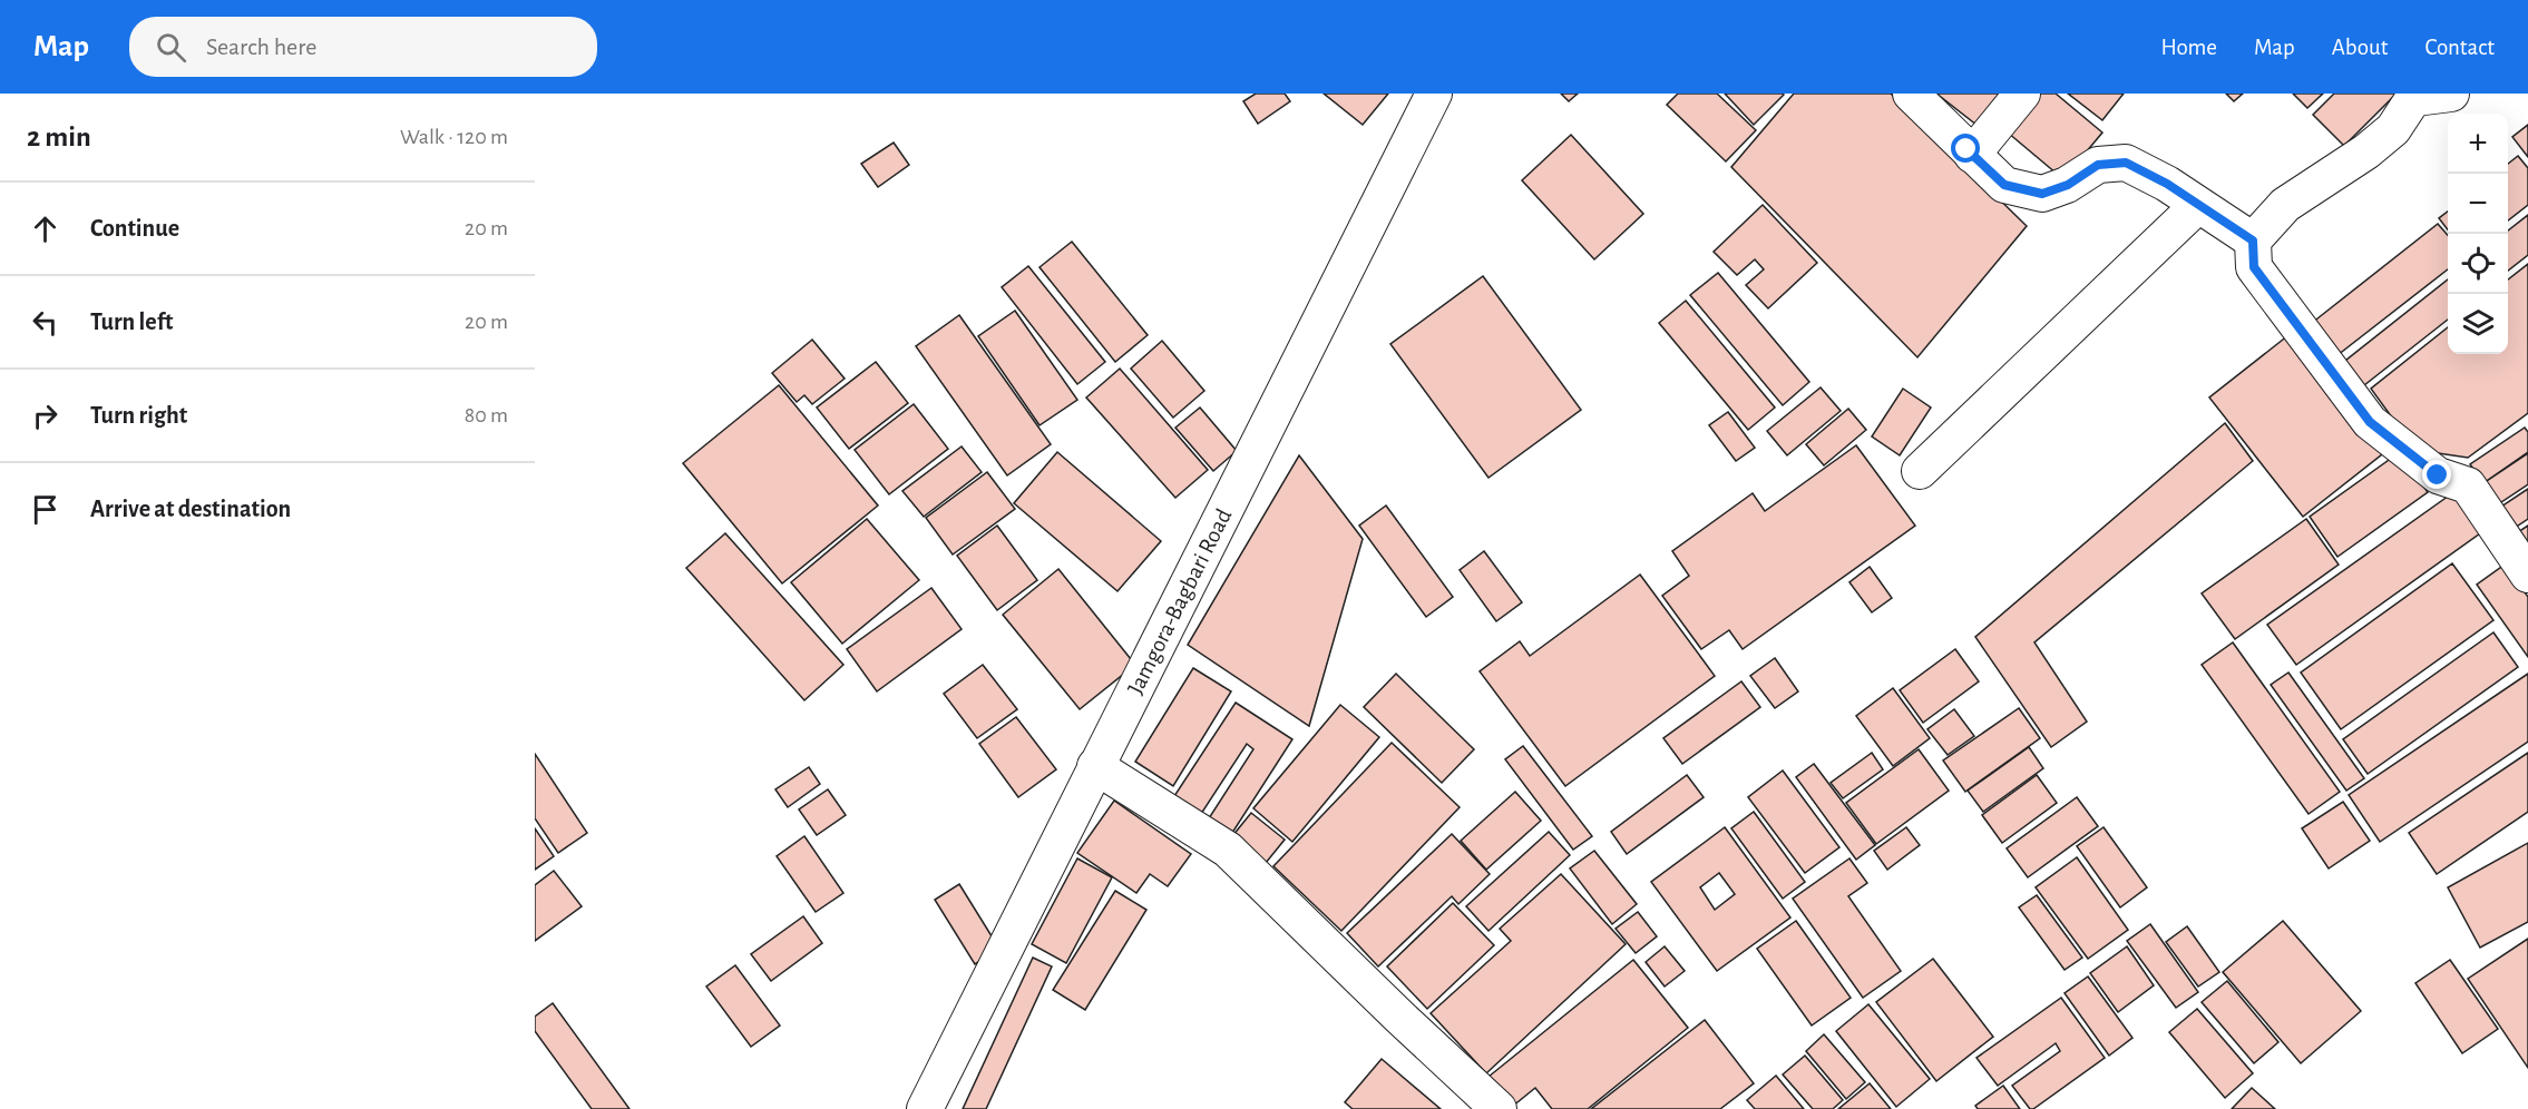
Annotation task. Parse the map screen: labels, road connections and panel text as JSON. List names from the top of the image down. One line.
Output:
{"streets":{"street":["Jamgora-Bagbari Road"]},"page":{"header":"Map","search":"Search here","nav":["Home","Map","About","Contact"],"heading":["2 min","Walk · 120 m"],"map_buttons":["+","−"],"list":[["Continue","20 m"],["Turn left","20 m"],["Turn right","80 m"],"Arrive at destination"]}}
